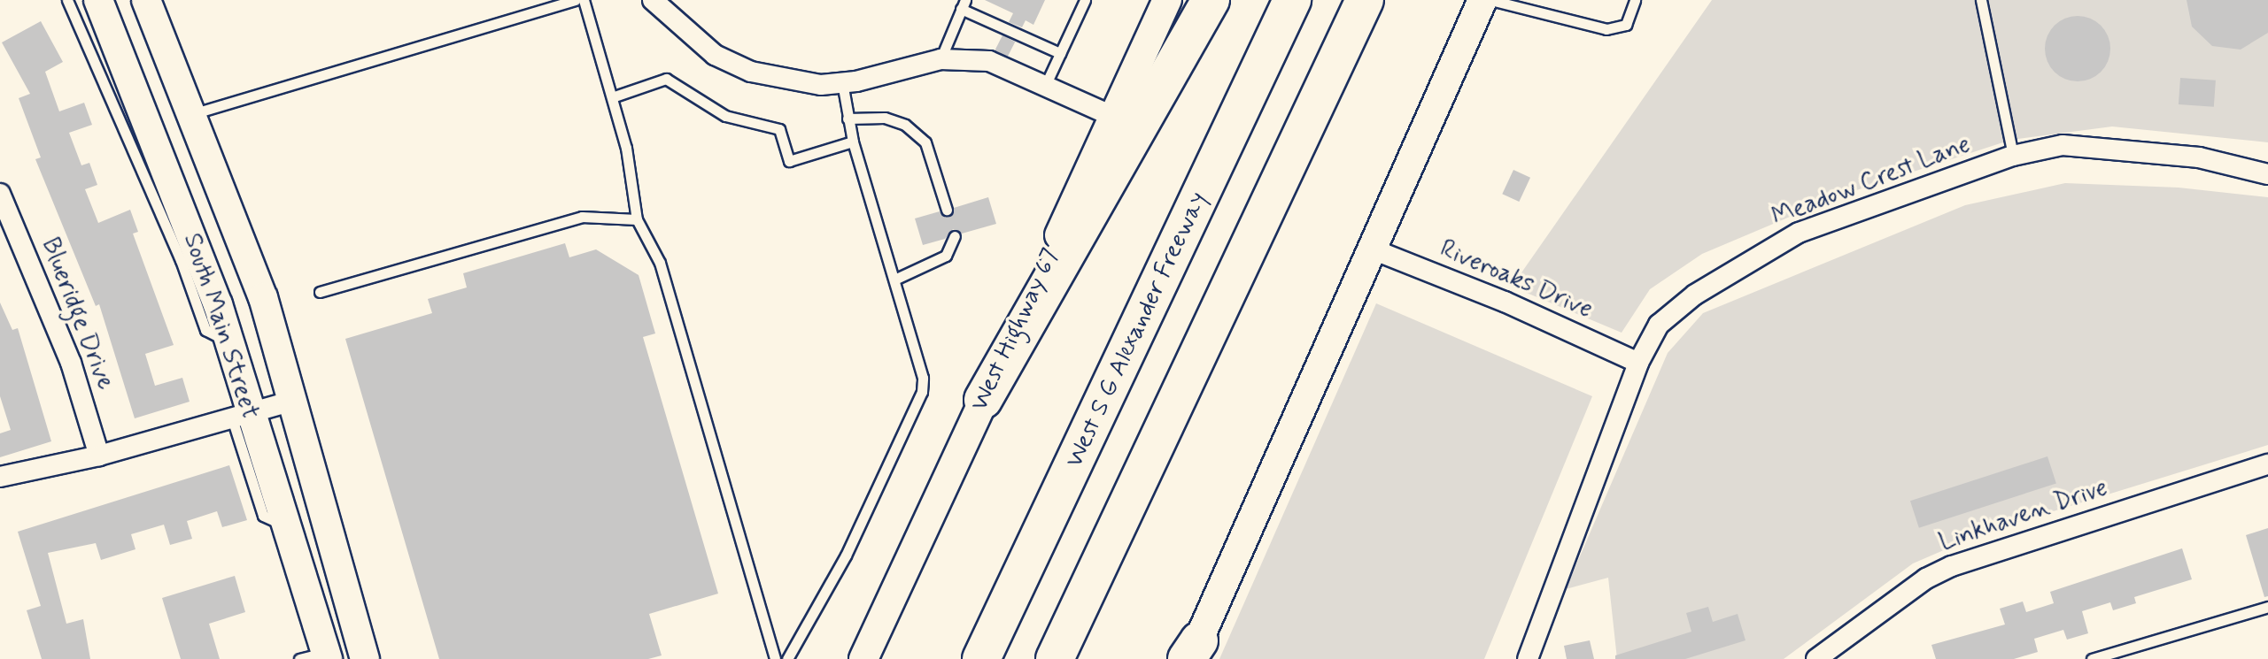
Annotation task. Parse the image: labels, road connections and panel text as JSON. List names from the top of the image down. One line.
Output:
{"streets":{"highway":["West S G Alexander Freeway"],"street":["Meadow Crest Lane","Riveroaks Drive","Blueridge Drive","South Main Street","West Highway 67","Linkhaven Drive"]},"crossings":[["Meadow Crest Lane","Riveroaks Drive"]]}
